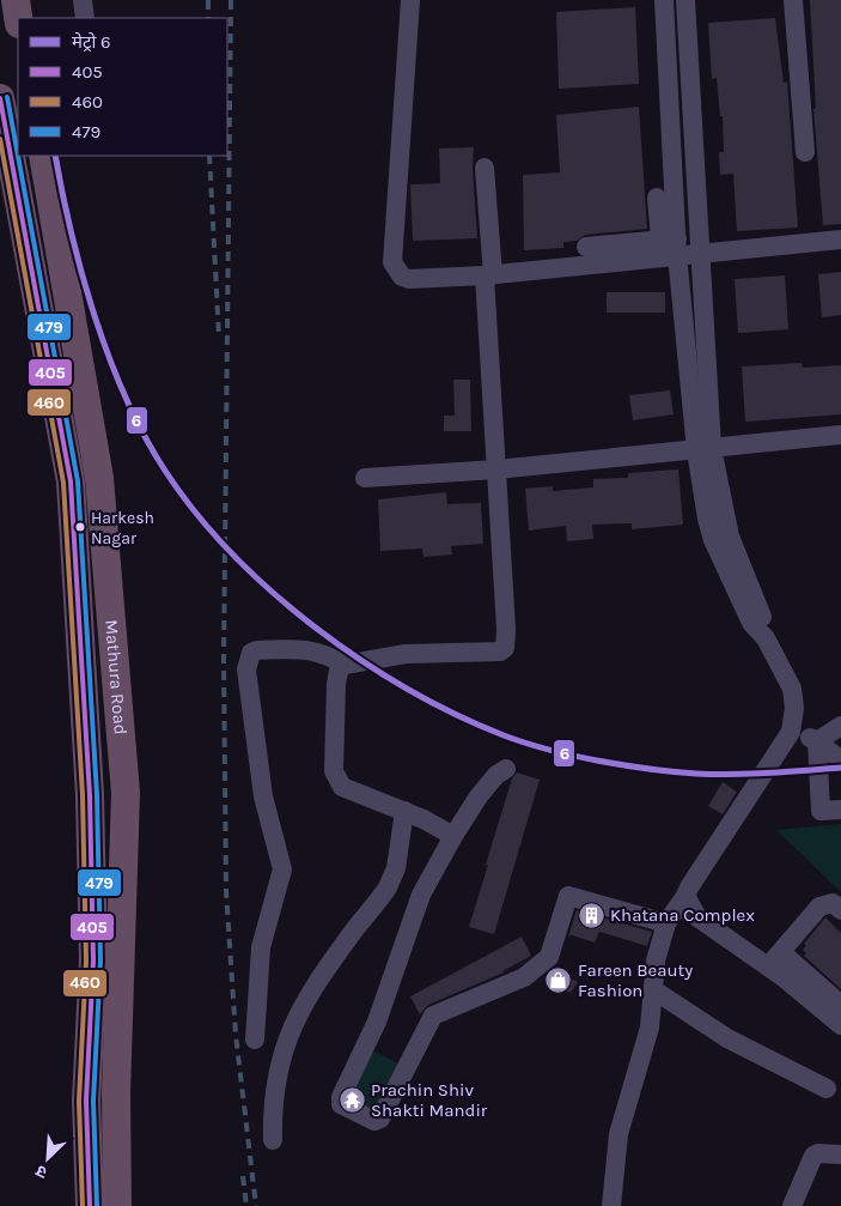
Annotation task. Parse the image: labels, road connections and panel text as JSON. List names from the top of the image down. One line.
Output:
{"streets":{"highway":["Mathura Road"]},"places":{"other":["Harkesh Nagar"],"building":["Khatana Complex"],"shop":["Fareen Beauty Fashion"],"temple":["Prachin Shiv Shakti Mandir"]},"lines":["transit line 479","transit line 405","transit line 460","metro line 6"],"legend":["मेट्रो 6","405","460","479"],"north":"bottom left"}
